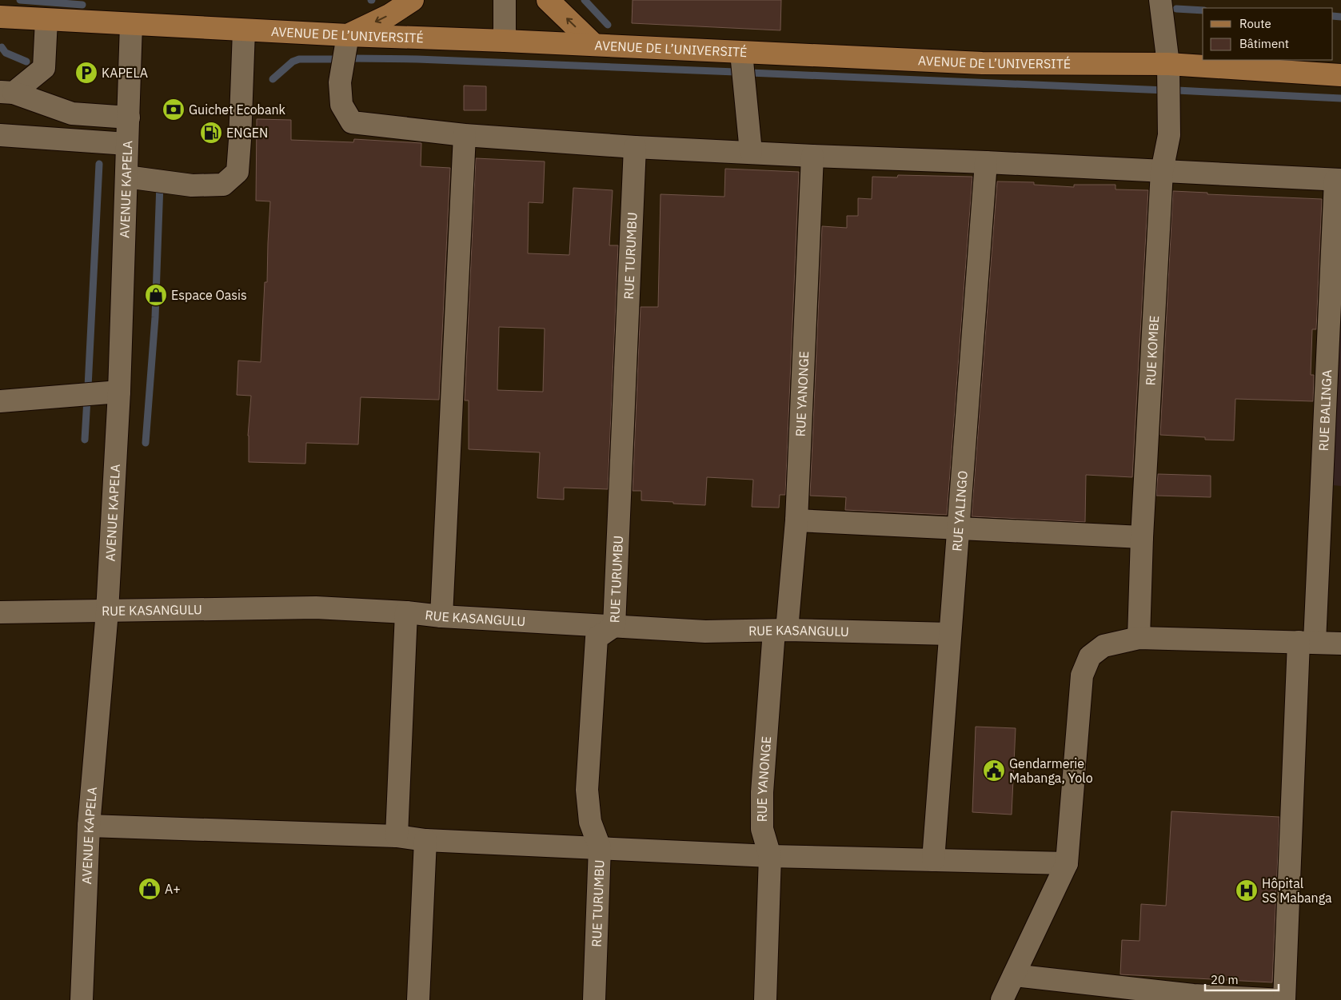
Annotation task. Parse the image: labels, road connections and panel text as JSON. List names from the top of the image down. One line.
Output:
{"streets":{"main road":["AVENUE DE L’UNIVERSITÉ"],"street":["AVENUE KAPELA","RUE TURUMBU","RUE KOMBE","RUE YANONGE","RUE BALINGA","RUE YALINGO","RUE KASANGULU"]},"crossings":[["AVENUE DE L’UNIVERSITÉ","AVENUE KAPELA"],["AVENUE DE L’UNIVERSITÉ","RUE KOMBE"],["AVENUE KAPELA","RUE KASANGULU"],["RUE TURUMBU","RUE KASANGULU"],["RUE YANONGE","RUE KASANGULU"],["RUE YALINGO","RUE KASANGULU"]],"places":{"parking":["KAPELA"],"bank":["Guichet Ecobank"],"fuel station":["ENGEN"],"shop":["Espace Oasis","A+"],"public building":["Gendarmerie Mabanga, Yolo"],"hospital":["Hôpital SS Mabanga"]},"legend":["Route","Bâtiment"],"scale_bar":"20 m"}
